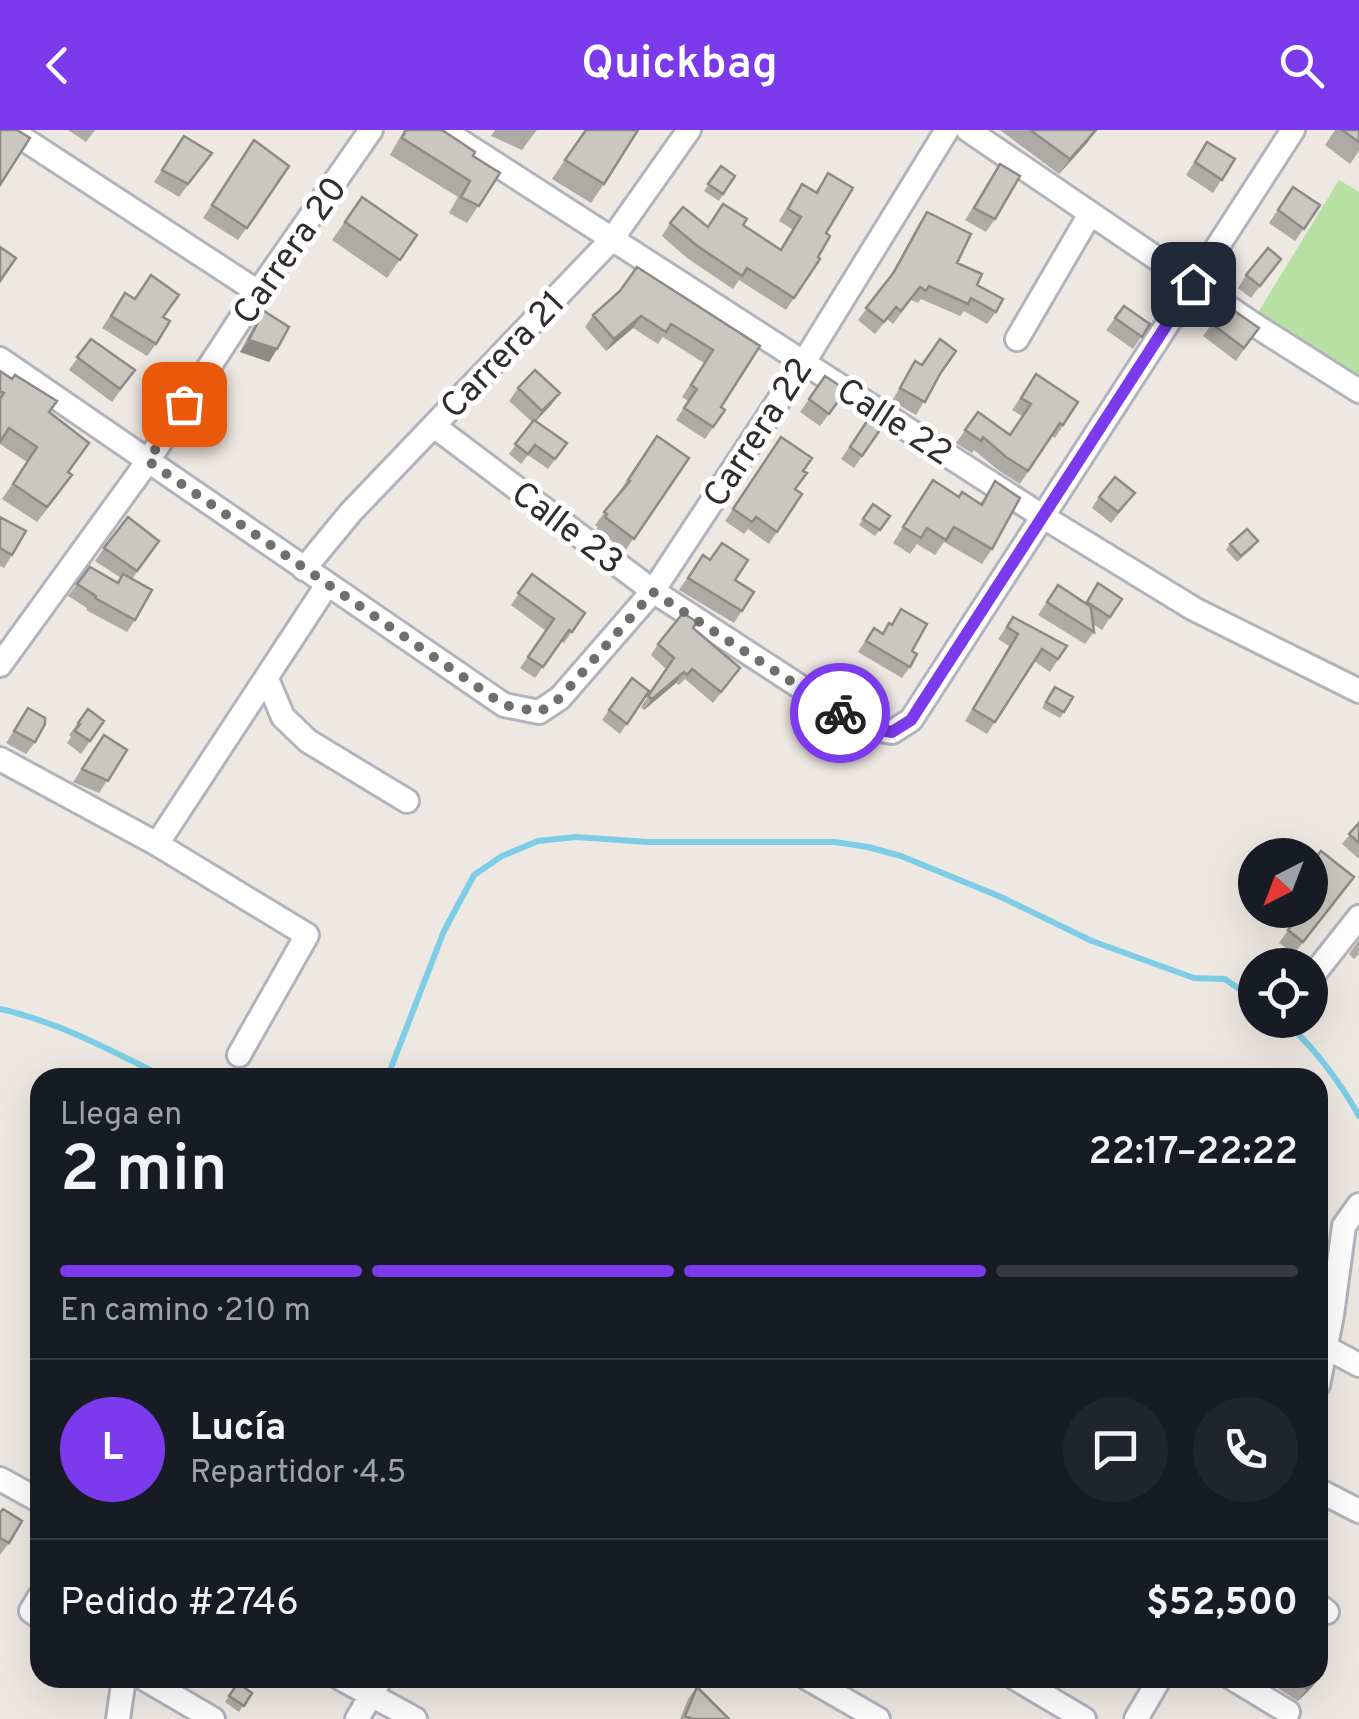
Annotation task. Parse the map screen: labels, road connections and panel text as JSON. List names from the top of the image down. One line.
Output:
{"streets":{"street":["Carrera 20","Carrera 21","Calle 22","Carrera 22","Calle 23"]},"crossings":[["Carrera 21","Calle 22"],["Carrera 21","Calle 23"],["Calle 22","Carrera 22"],["Calle 22","Calle 23"],["Carrera 22","Calle 23"]],"north":"bottom left","page":{"header":"Quickbag","heading":["2 min","Llega en","22:17–22:22"],"panel":["Lucía","Repartidor · 4.5","Pedido #2746","$52,500"],"bar":"En camino · 210 m","round":"L"}}
